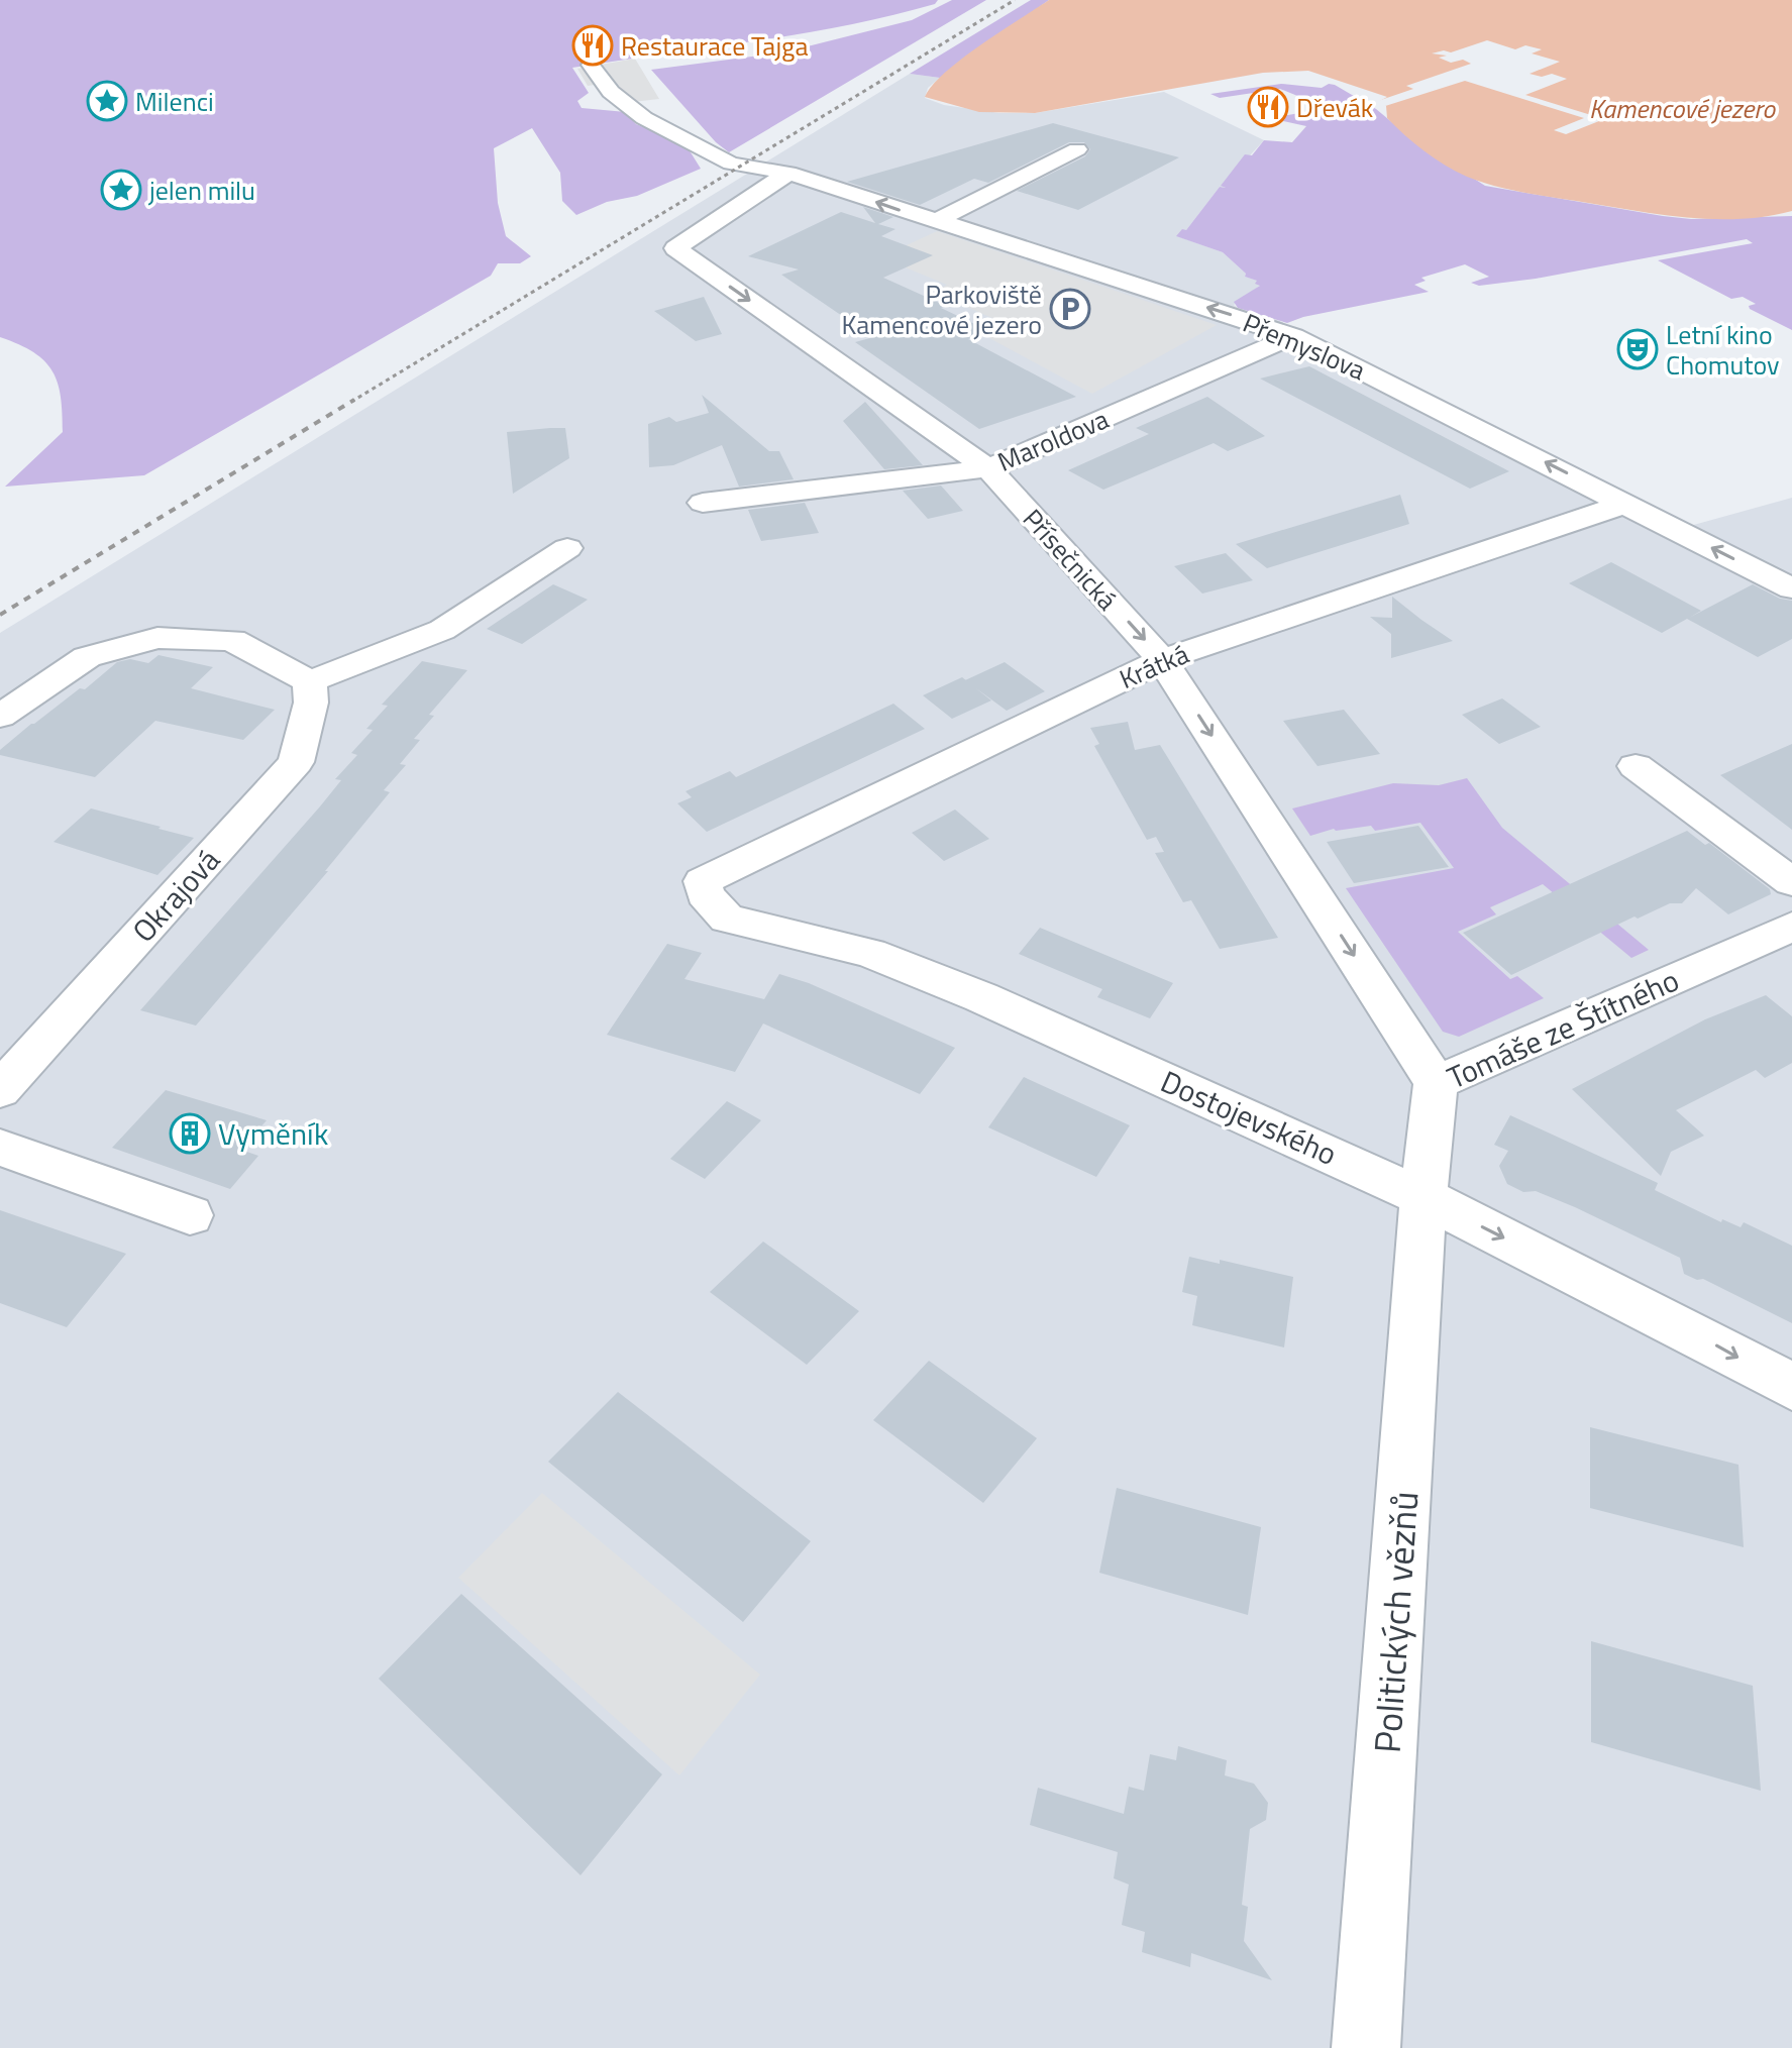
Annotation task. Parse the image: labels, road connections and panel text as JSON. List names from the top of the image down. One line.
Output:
{"streets":{"street":["Přemyslova","Maroldova","Přísečnická","Krátká","Okrajová","Tomáše ze Štítného","Dostojevského","Politických vězňů"]},"crossings":[["Přemyslova","Maroldova"],["Přemyslova","Přísečnická"],["Přemyslova","Krátká"],["Maroldova","Přísečnická"],["Přísečnická","Krátká"],["Přísečnická","Tomáše ze Štítného"],["Krátká","Dostojevského"],["Tomáše ze Štítného","Dostojevského"],["Tomáše ze Štítného","Politických vězňů"],["Dostojevského","Politických vězňů"]],"one_way":["Přemyslova","Přísečnická"],"water":["Kamencové jezero"],"places":{"restaurant":["Restaurace Tajga","Dřevák"],"place":["Milenci","jelen milu"],"parking":["Parkoviště Kamencové jezero"],"theatre":["Letní kino Chomutov"],"building":["Vyměník"]}}
